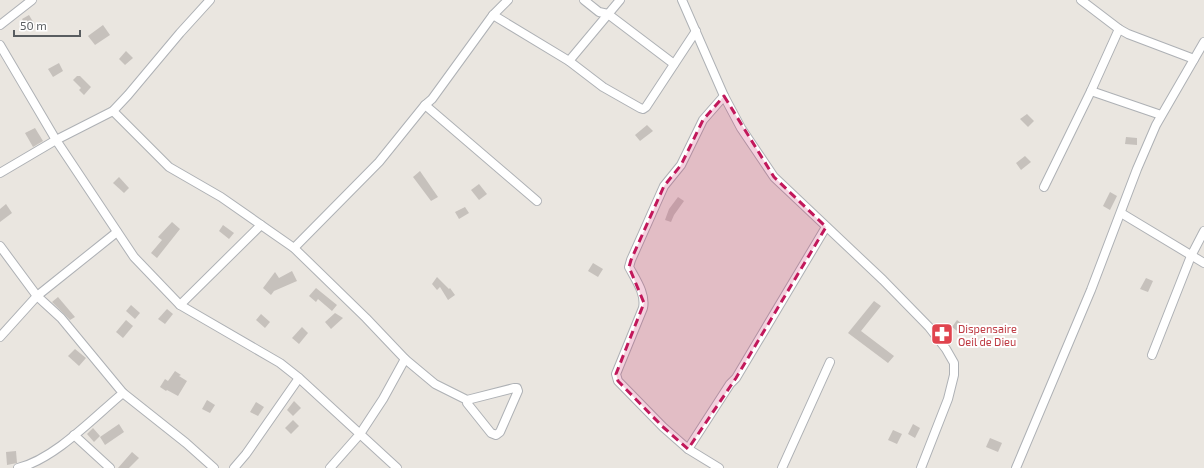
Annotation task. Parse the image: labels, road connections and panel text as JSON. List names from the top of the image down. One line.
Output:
{"places":{"pharmacy":["Dispensaire Oeil de Dieu"]},"scale_bar":"50 m"}
